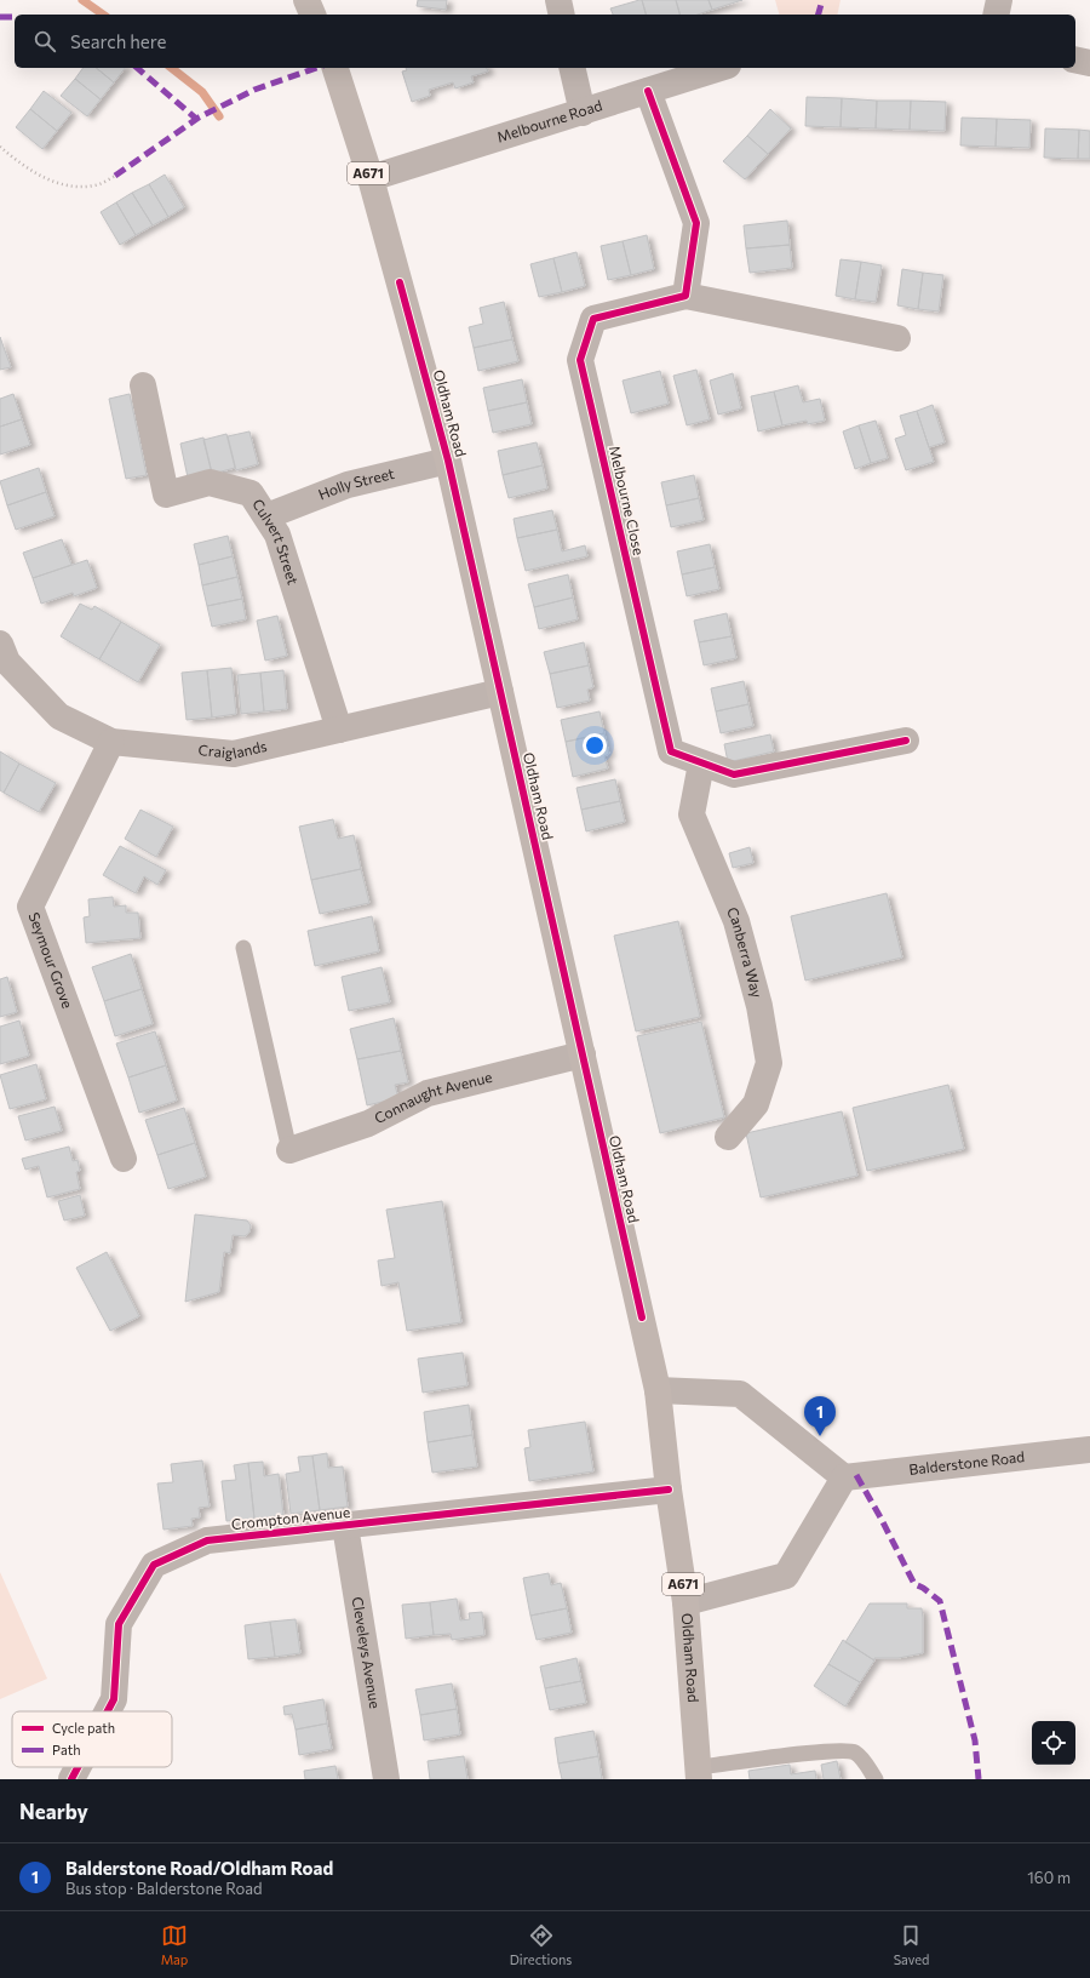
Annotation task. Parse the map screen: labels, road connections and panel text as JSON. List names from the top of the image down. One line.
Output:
{"streets":{"main road":["A671","Oldham Road"],"street":["Melbourne Road","Holly Street","Melbourne Close","Culvert Street","Craiglands","Canberra Way","Seymour Grove","Connaught Avenue","Balderstone Road","Crompton Avenue","Cleveleys Avenue"]},"crossings":[["Melbourne Road","Oldham Road"],["Oldham Road","Holly Street"],["Oldham Road","Craiglands"],["Oldham Road","Connaught Avenue"],["Oldham Road","Crompton Avenue"],["Holly Street","Culvert Street"],["Melbourne Close","Canberra Way"],["Culvert Street","Craiglands"],["Craiglands","Seymour Grove"],["Crompton Avenue","Cleveleys Avenue"]],"legend":["Cycle path","Path"],"page":{"search":"Search here","pins":"1","heading":"Nearby","list":[{"mark":"1","name":"Balderstone Road/Oldham Road","note":"Bus stop · Balderstone Road","value":"160 m"}],"nav":["Map","Directions","Saved"]}}
